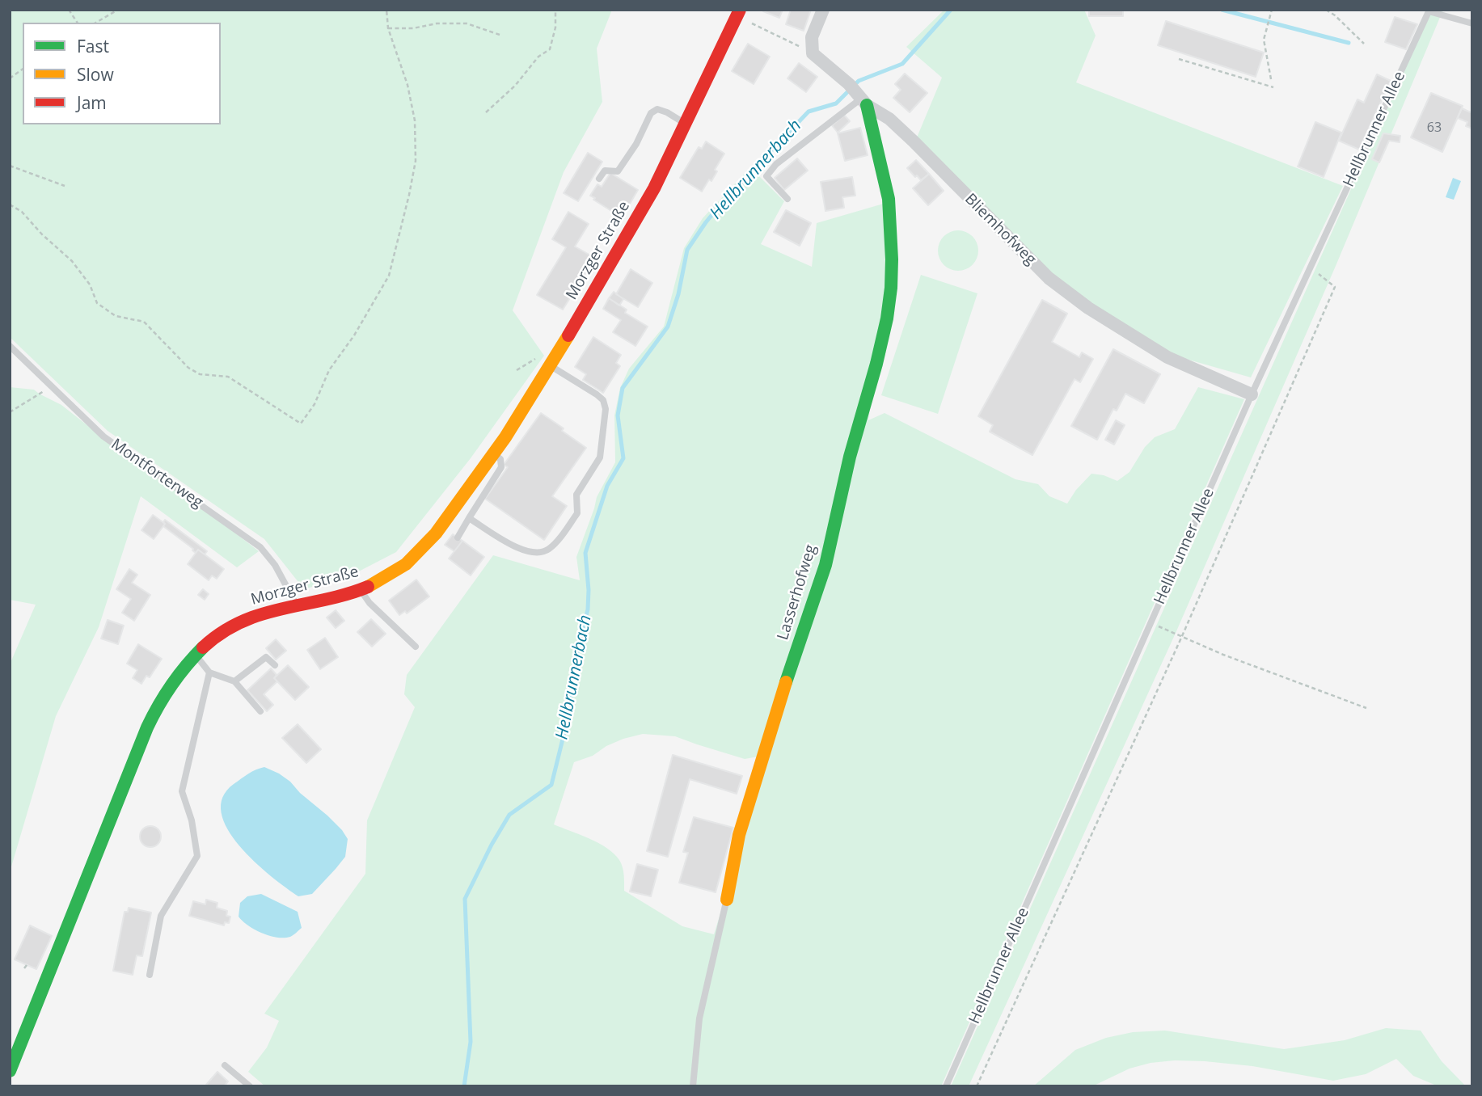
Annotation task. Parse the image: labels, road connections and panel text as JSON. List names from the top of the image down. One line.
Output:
{"streets":{"street":["Bliemhofweg","Morzger Straße","Lasserhofweg"],"lane":["Hellbrunner Allee","Montforterweg"]},"crossings":[["Hellbrunner Allee","Bliemhofweg"],["Bliemhofweg","Lasserhofweg"],["Morzger Straße","Montforterweg"]],"water":["Hellbrunnerbach"],"house_numbers":["63"],"legend":["Fast","Slow","Jam"]}
